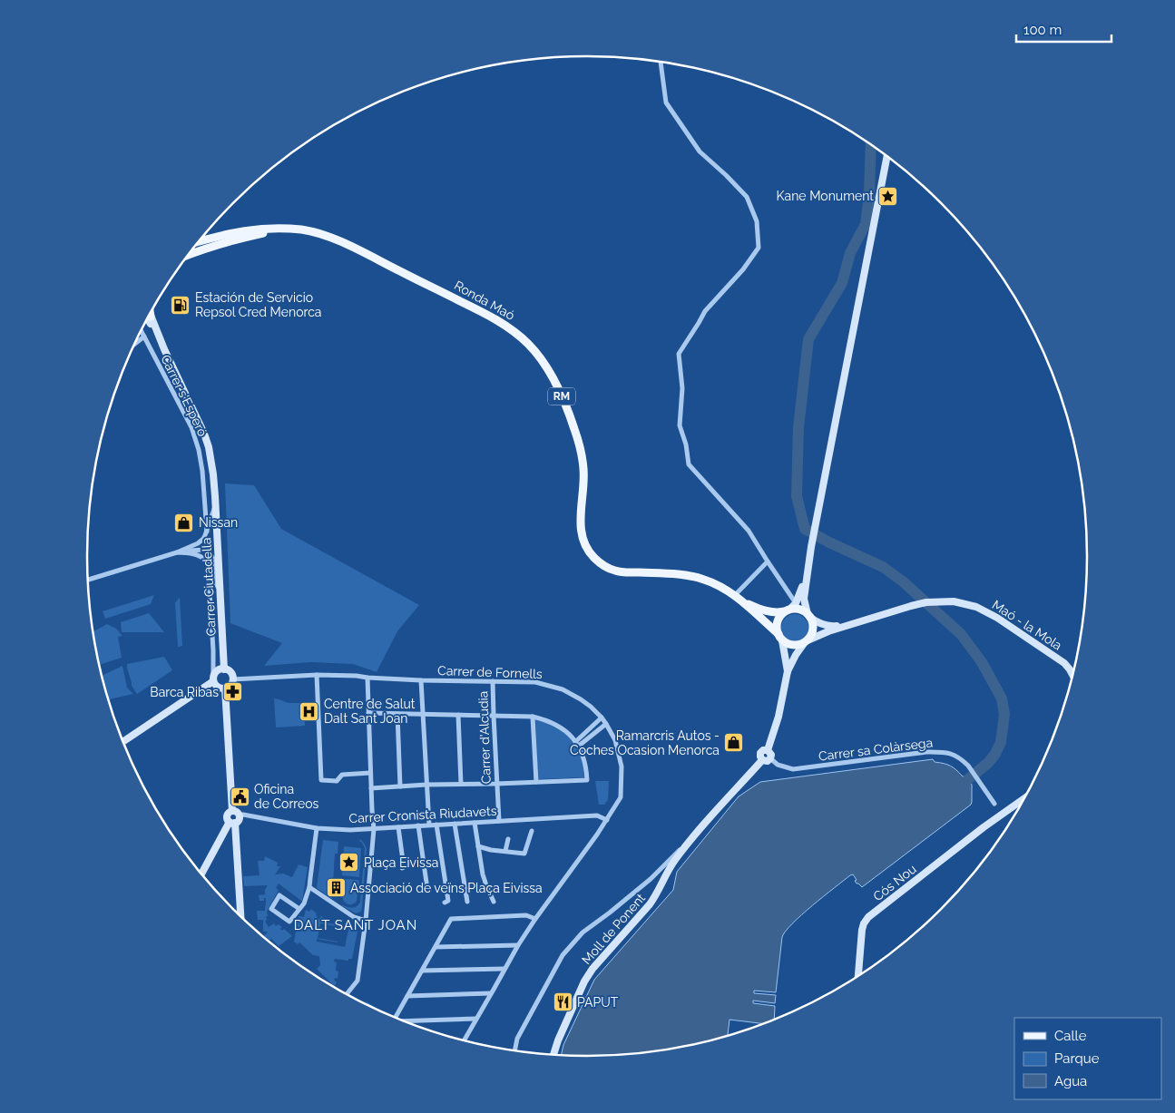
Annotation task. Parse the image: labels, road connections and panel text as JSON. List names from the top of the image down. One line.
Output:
{"streets":{"main road":["Ronda Maó","RM"],"street":["Carrer s'Esperó","Carrer Ciutadella","Maó - la Mola","Carrer de Fornells","Carrer d'Alcudia","Carrer sa Colàrsega","Carrer Cronista Riudavets","Cós Nou","Moll de Ponent"]},"crossings":[["Ronda Maó","RM"],["Ronda Maó","Maó - la Mola"],["Ronda Maó","Moll de Ponent"],["Carrer Ciutadella","Carrer de Fornells"],["Maó - la Mola","Moll de Ponent"],["Carrer de Fornells","Carrer d'Alcudia"],["Carrer de Fornells","Carrer Cronista Riudavets"],["Carrer d'Alcudia","Carrer Cronista Riudavets"],["Carrer sa Colàrsega","Moll de Ponent"]],"districts":["DALT SANT JOAN"],"places":{"place":["Kane Monument","Plaça Eivissa"],"fuel station":["Estación de Servicio Repsol Cred Menorca"],"shop":["Nissan","Ramarcris Autos - Coches Ocasion Menorca"],"pharmacy":["Barca Ribas"],"hospital":["Centre de Salut Dalt Sant Joan"],"public building":["Oficina de Correos"],"building":["Associació de veïns Plaça Eivissa"],"restaurant":["PAPUT"]},"legend":["Calle","Parque","Agua"],"scale_bar":"100 m"}
